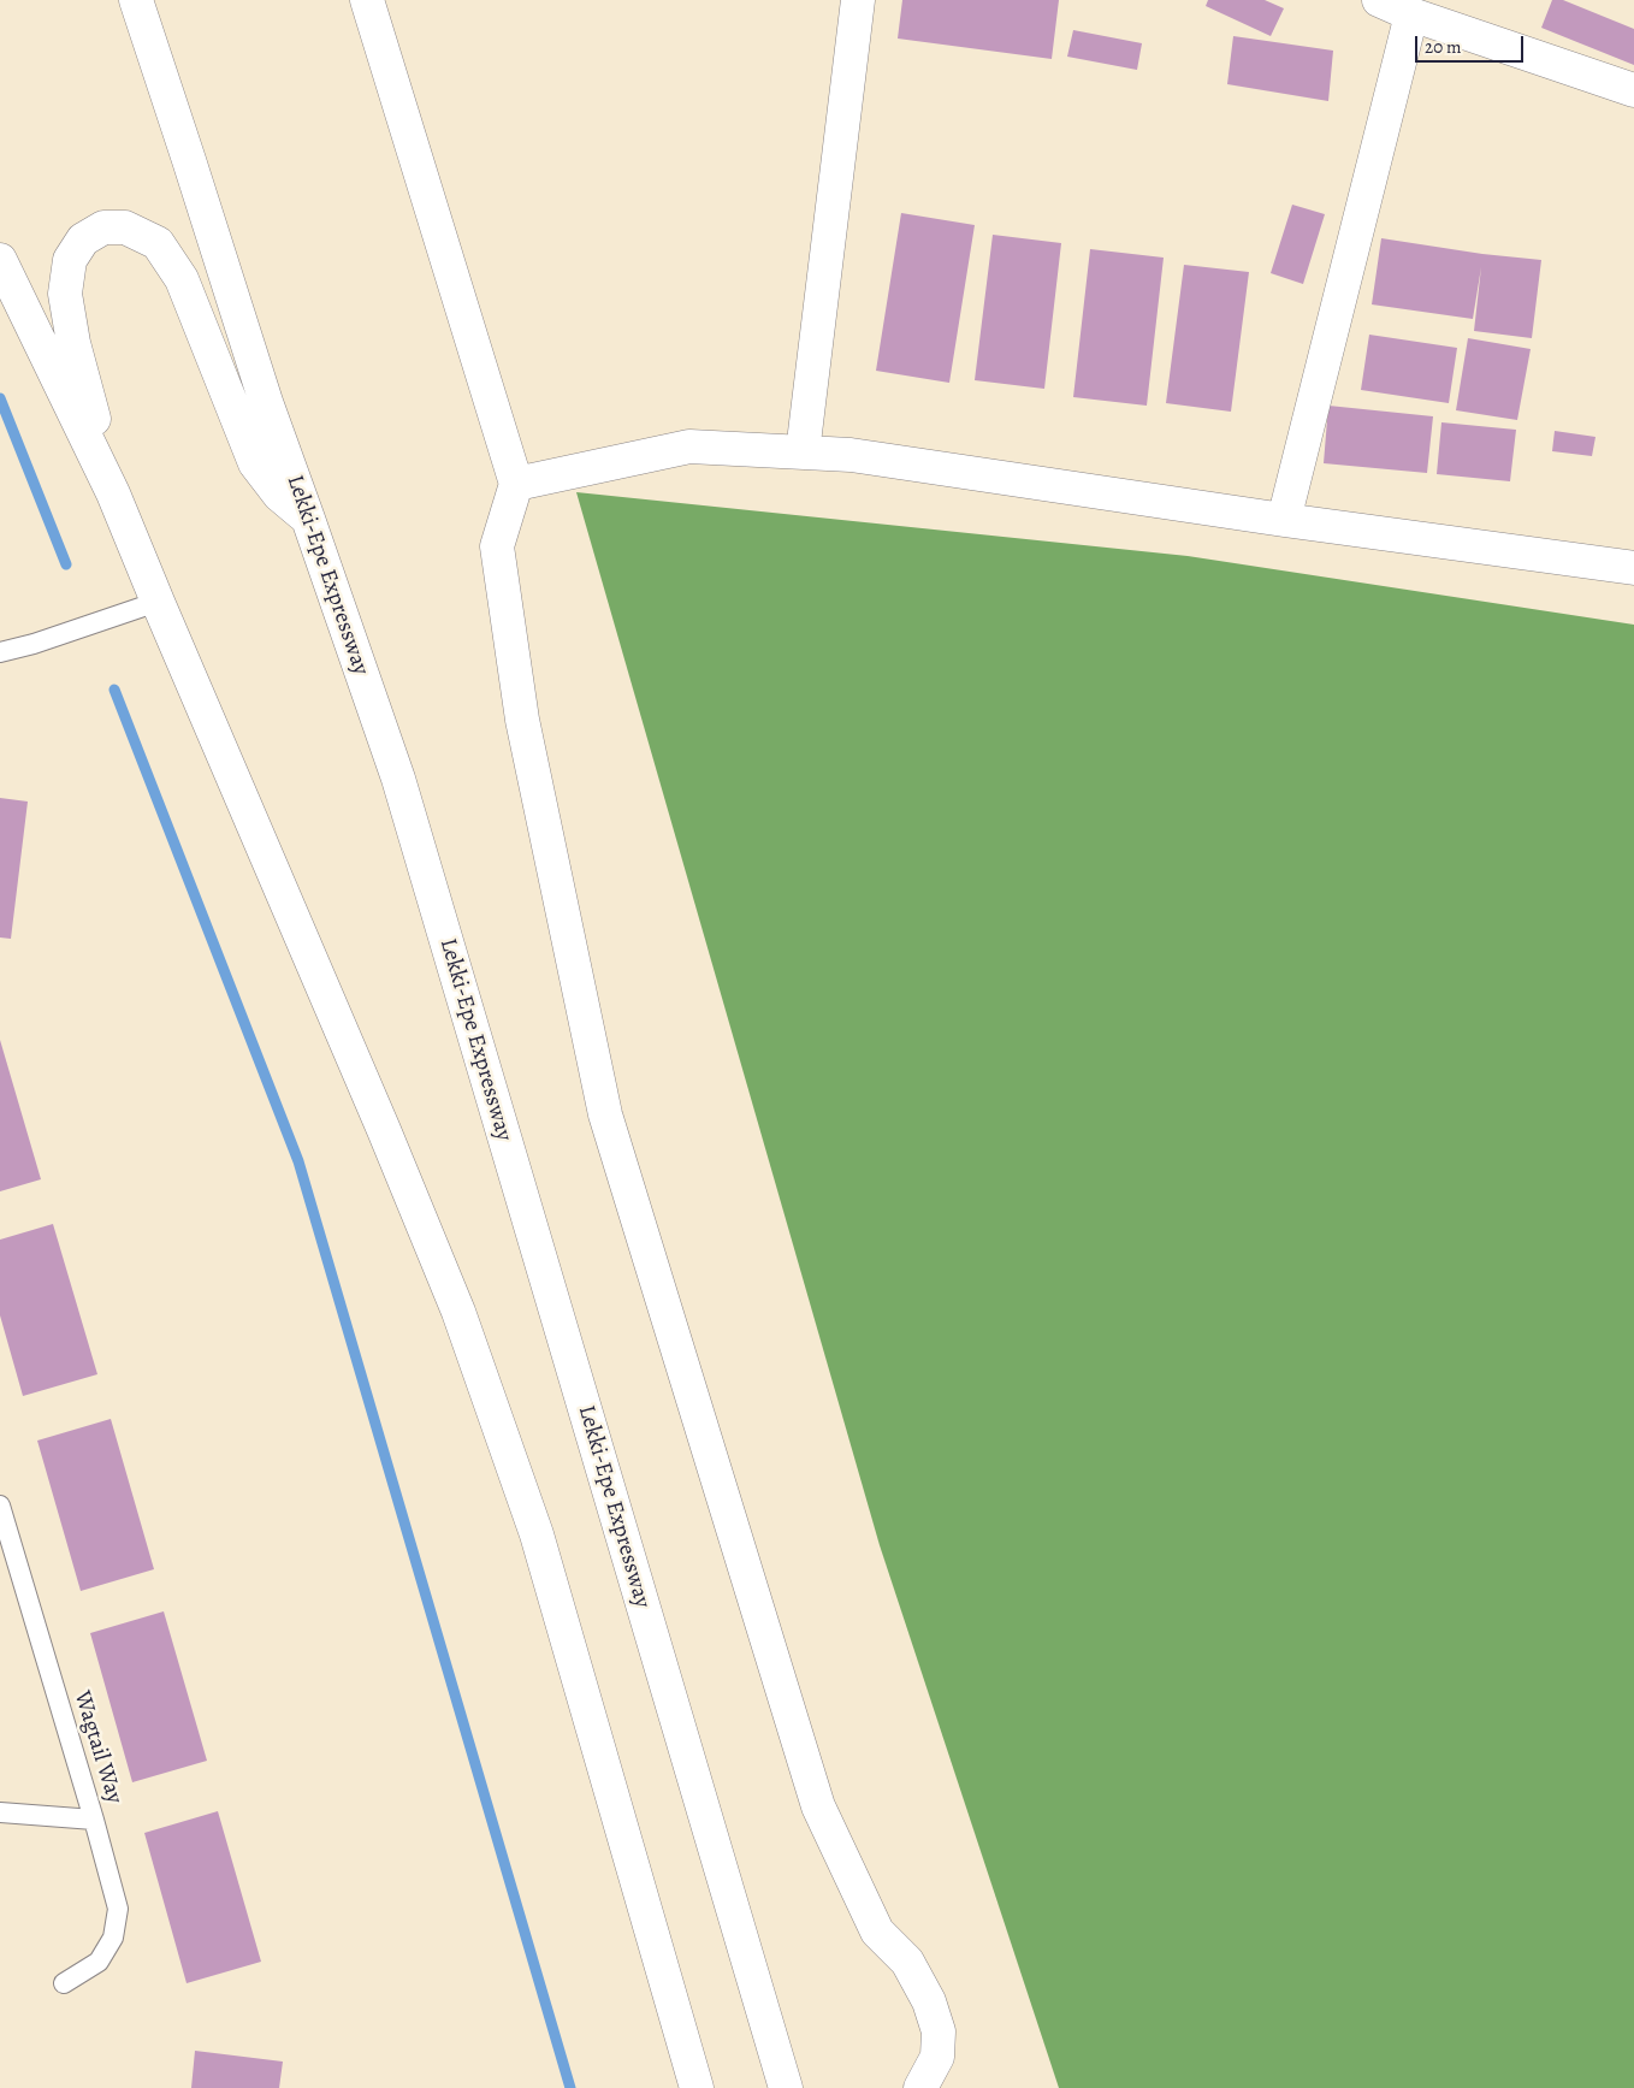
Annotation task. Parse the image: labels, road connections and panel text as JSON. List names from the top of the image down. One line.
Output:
{"streets":{"main road":["Lekki-Epe Expressway"],"lane":["Wagtail Way"]},"scale_bar":"20 m"}
